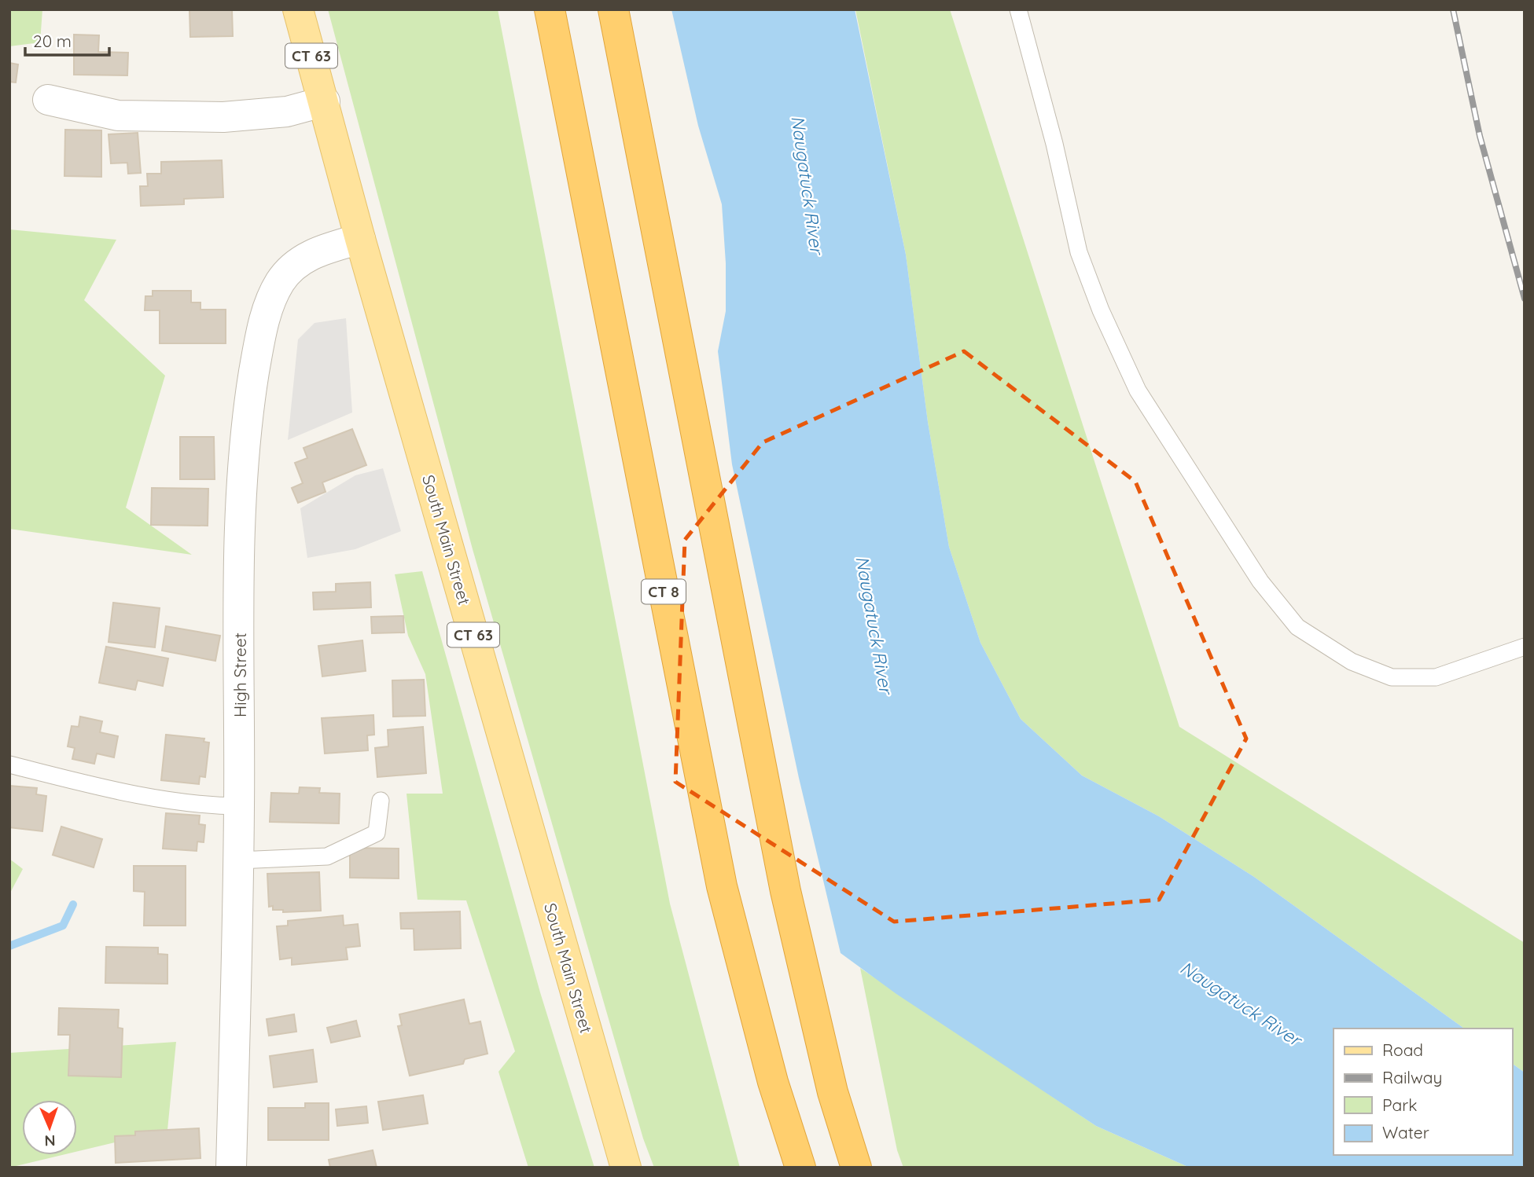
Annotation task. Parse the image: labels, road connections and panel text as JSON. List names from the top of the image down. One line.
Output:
{"streets":{"highway":["CT 8"],"main road":["CT 63","South Main Street"],"street":["High Street"]},"crossings":[["CT 63","South Main Street"],["South Main Street","High Street"]],"water":["Naugatuck River"],"legend":["Road","Railway","Park","Water"],"scale_bar":"20 m","north":"bottom"}
